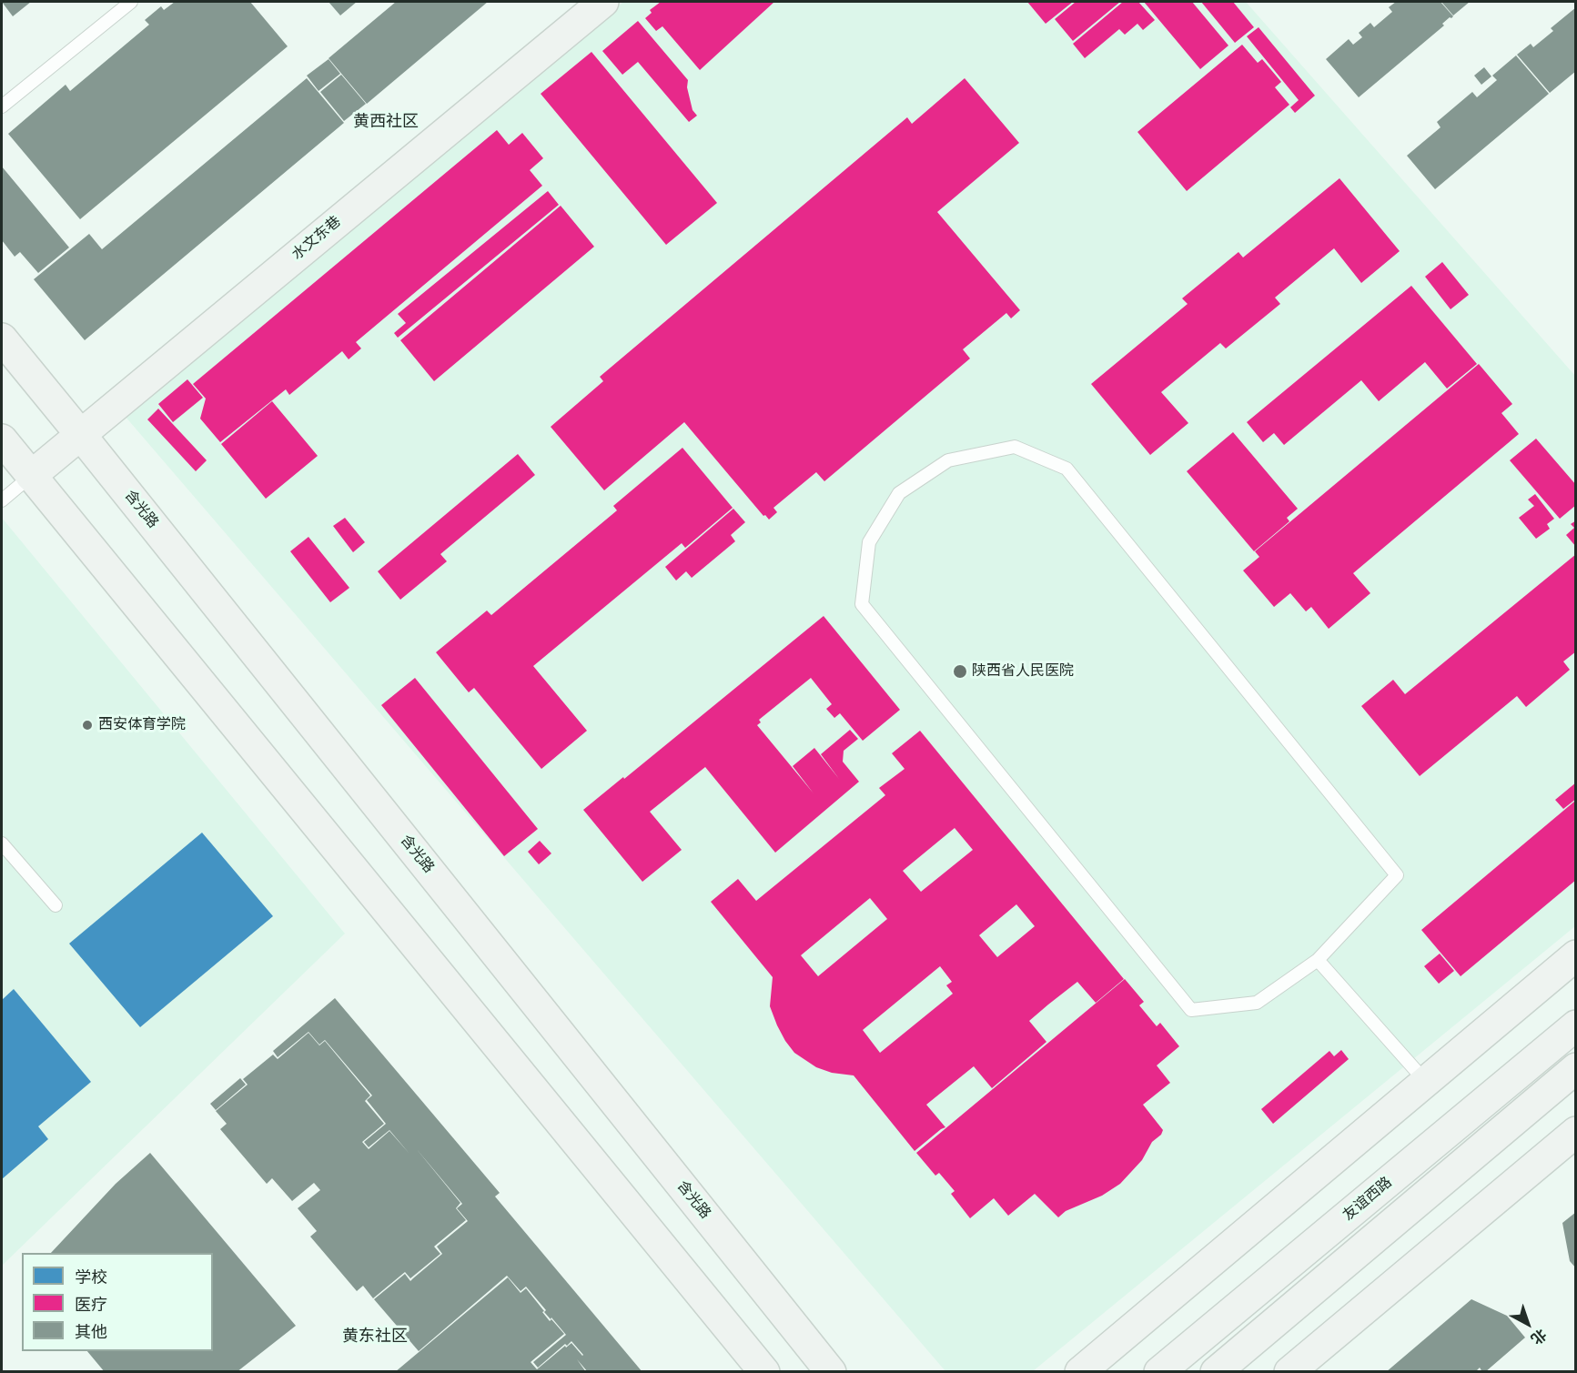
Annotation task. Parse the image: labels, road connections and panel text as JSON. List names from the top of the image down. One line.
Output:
{"streets":{"main road":["水文东巷","含光路","友谊西路"]},"crossings":[["水文东巷","含光路"]],"districts":["黄西社区","黄东社区"],"places":["陕西省人民医院","西安体育学院"],"legend":["学校","医疗","其他"],"north":"bottom right"}
